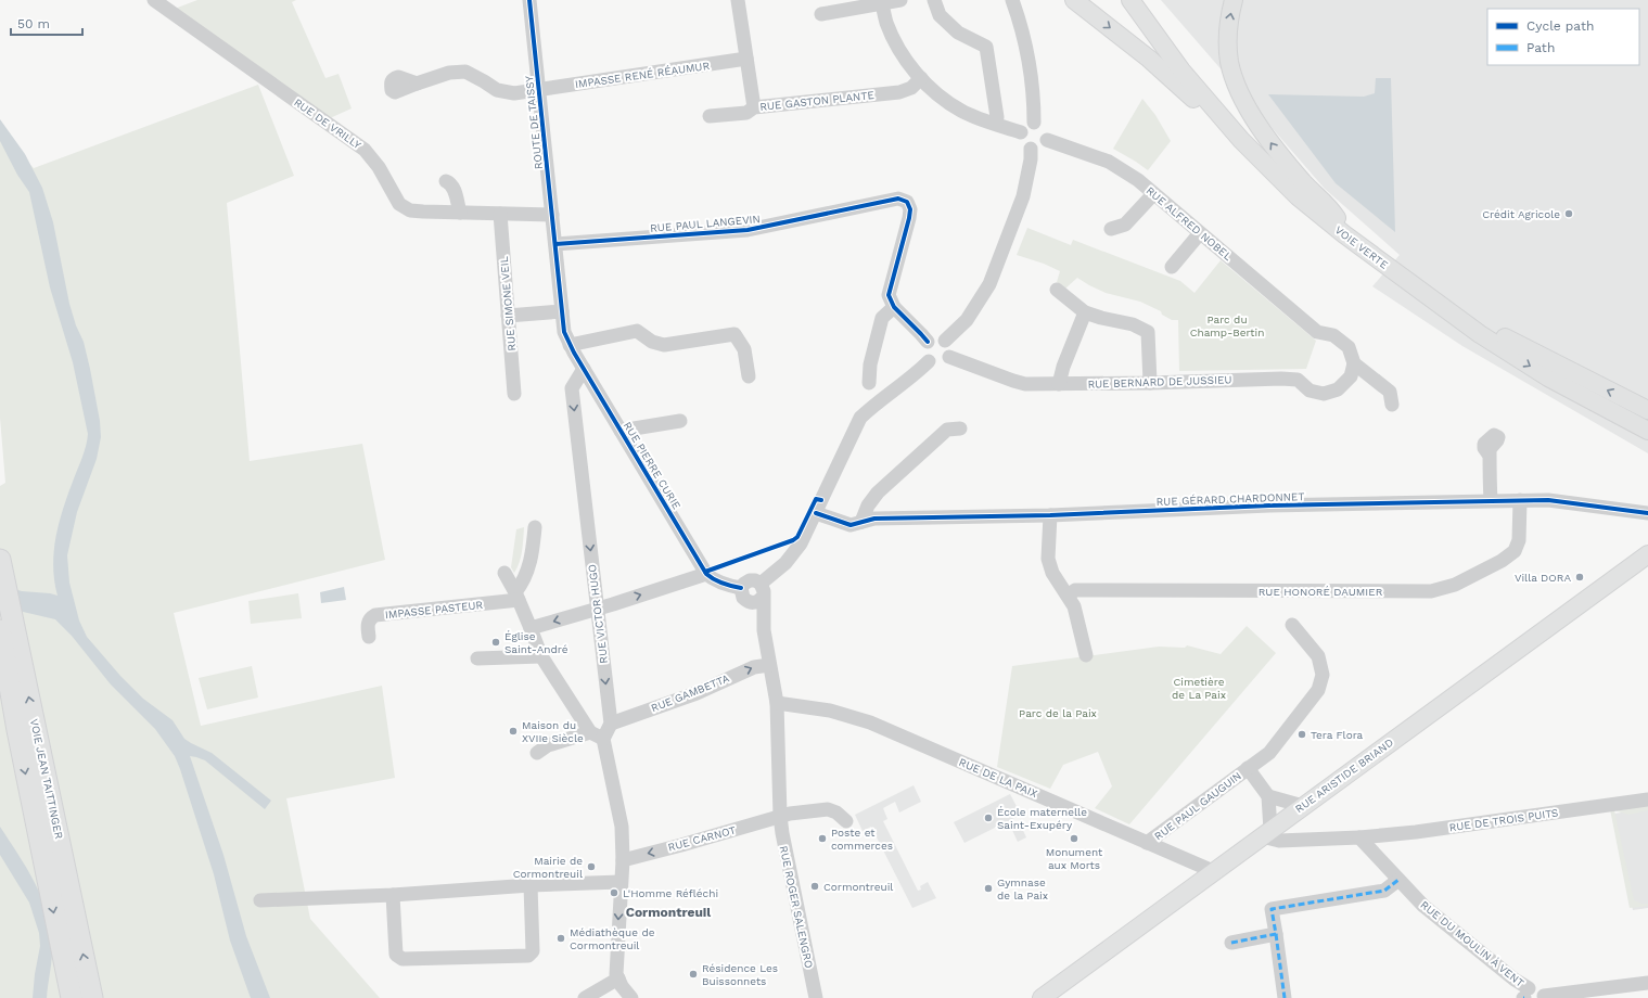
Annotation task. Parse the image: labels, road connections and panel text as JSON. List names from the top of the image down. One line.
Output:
{"streets":{"highway":["VOIE JEAN TAITTINGER"],"main road":["VOIE VERTE","RUE ARISTIDE BRIAND"],"street":["IMPASSE RENÉ RÉAUMUR","RUE GASTON PLANTE","ROUTE DE TAISSY","RUE DE VRILLY","RUE PAUL LANGEVIN","RUE ALFRED NOBEL","RUE SIMONE VEIL","RUE BERNARD DE JUSSIEU","RUE PIERRE CURIE","RUE GÉRARD CHARDONNET","RUE HONORÉ DAUMIER","IMPASSE PASTEUR","RUE VICTOR HUGO","RUE GAMBETTA","RUE DE LA PAIX","RUE PAUL GAUGUIN","RUE DE TROIS PUITS","RUE CARNOT","RUE ROGER SALENGRO","RUE DU MOULIN À VENT"]},"crossings":[["IMPASSE RENÉ RÉAUMUR","ROUTE DE TAISSY"],["ROUTE DE TAISSY","RUE DE VRILLY"],["ROUTE DE TAISSY","RUE PAUL LANGEVIN"],["RUE DE VRILLY","RUE SIMONE VEIL"],["RUE ALFRED NOBEL","RUE BERNARD DE JUSSIEU"],["RUE PIERRE CURIE","RUE VICTOR HUGO"],["RUE GÉRARD CHARDONNET","RUE HONORÉ DAUMIER"],["RUE VICTOR HUGO","RUE GAMBETTA"],["RUE ARISTIDE BRIAND","RUE DE LA PAIX"],["RUE DE LA PAIX","RUE PAUL GAUGUIN"],["RUE DE TROIS PUITS","RUE DU MOULIN À VENT"],["RUE CARNOT","RUE ROGER SALENGRO"]],"one_way":["RUE CARNOT"],"districts":["Cormontreuil"],"parks":["Parc du Champ-Bertin","Cimetière de La Paix","Parc de la Paix"],"places":["Crédit Agricole","Villa DORA","Église Saint-André","Maison du XVIIe Siècle","Tera Flora","École maternelle Saint-Exupéry","Poste et commerces","Monument aux Morts","Mairie de Cormontreuil","Cormontreuil","Gymnase de la Paix","L'Homme Réfléchi","Médiathèque de Cormontreuil","Résidence Les Buissonnets"],"legend":["Cycle path","Path"],"scale_bar":"50 m"}
